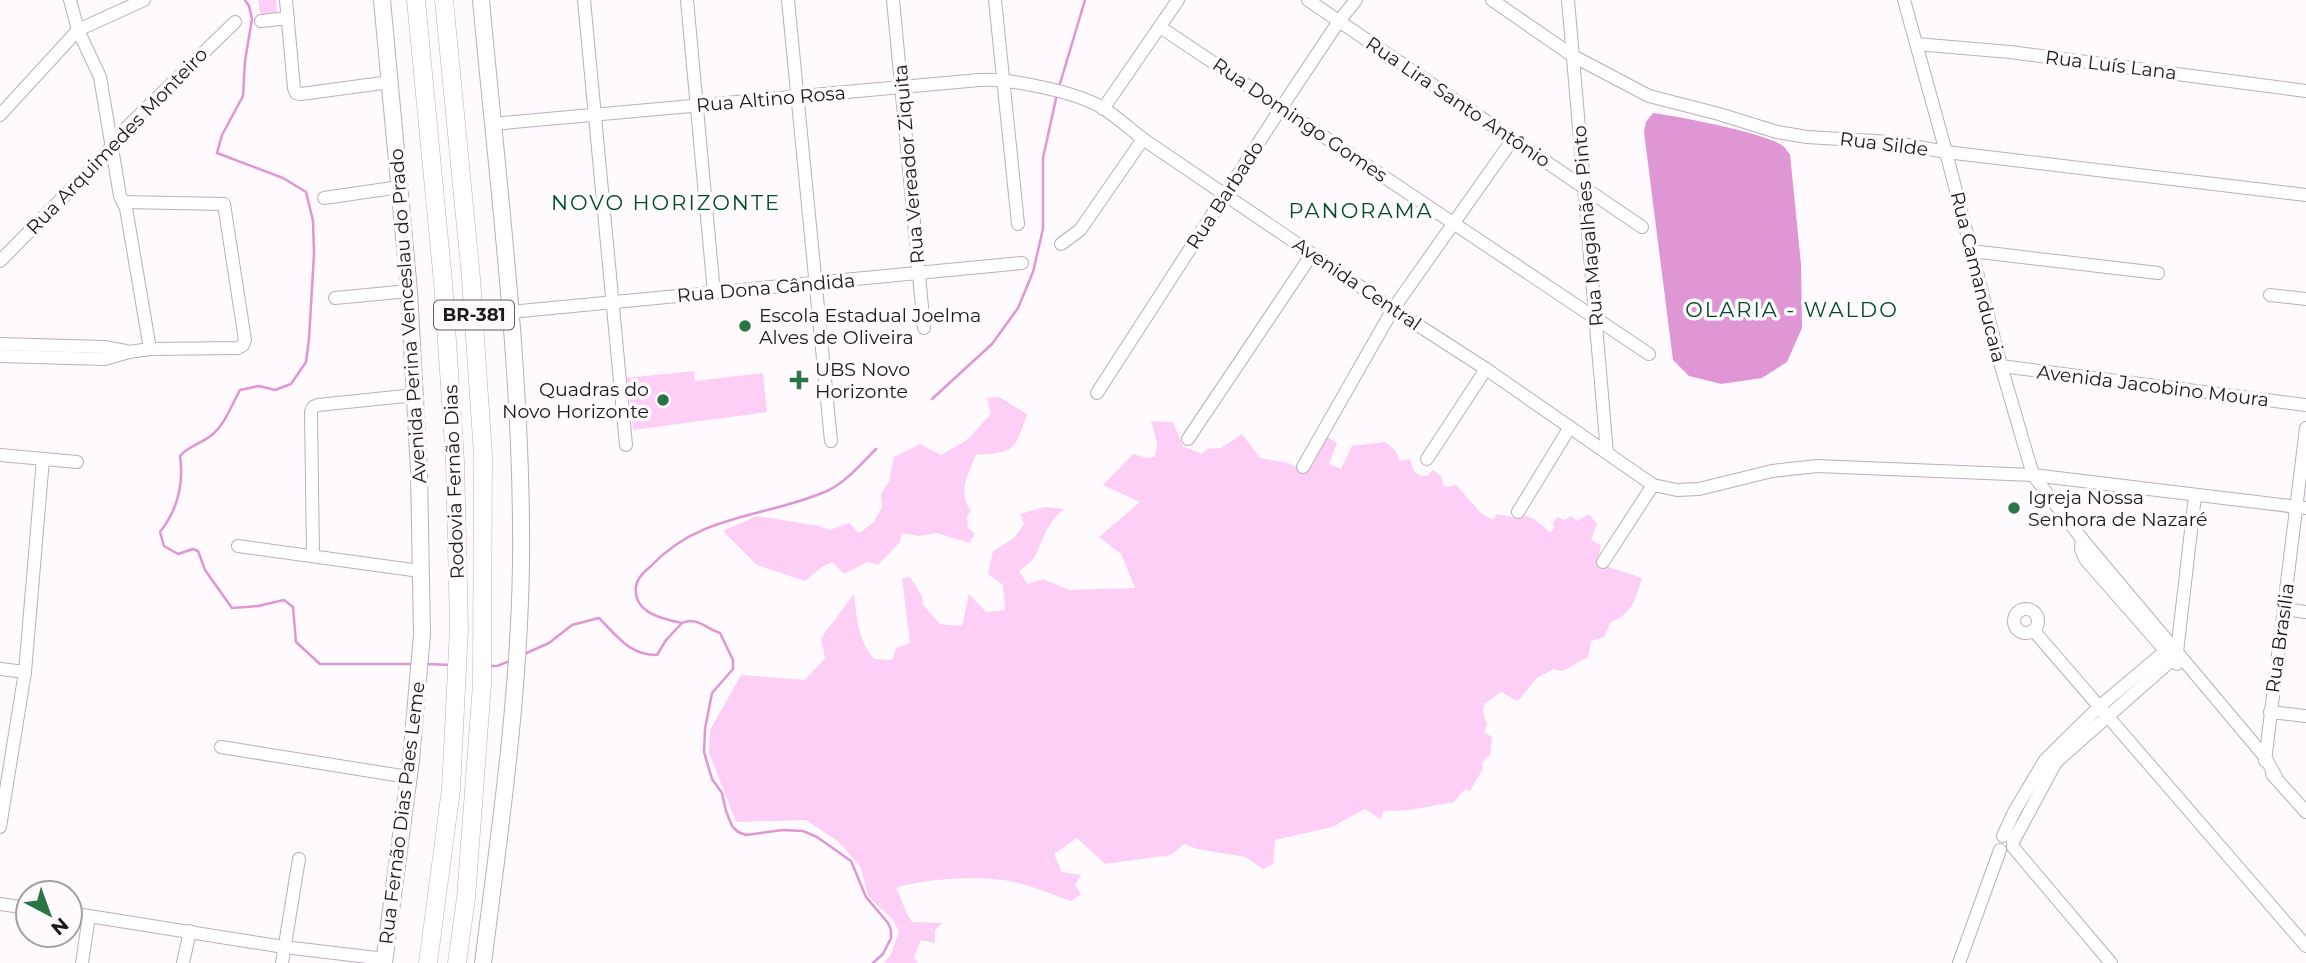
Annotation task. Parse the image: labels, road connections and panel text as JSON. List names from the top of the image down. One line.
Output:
{"streets":{"highway":["BR-381","Rodovia Fernão Dias"],"main road":["Avenida Perina Venceslau do Prado","Rua Fernão Dias Paes Leme"],"street":["Rua Luís Lana","Rua Altino Rosa","Rua Lira Santo Antônio","Rua Domingo Gomes","Rua Arquimedes Monteiro","Rua Silde","Rua Vereador Ziquita","Rua Barbado","Rua Magalhães Pinto","Rua Camanducaia","Avenida Central","Rua Dona Cândida","Avenida Jacobino Moura","Rua Brasília"]},"crossings":[["Rua Luís Lana","Rua Camanducaia"],["Rua Altino Rosa","Rua Vereador Ziquita"],["Rua Altino Rosa","Avenida Central"],["Rua Lira Santo Antônio","Rua Barbado"],["Rua Lira Santo Antônio","Rua Magalhães Pinto"],["Rua Domingo Gomes","Rua Barbado"],["Rua Domingo Gomes","Rua Magalhães Pinto"],["Rua Silde","Rua Magalhães Pinto"],["Rua Silde","Rua Camanducaia"],["Rua Vereador Ziquita","Rua Dona Cândida"],["Rua Barbado","Avenida Central"],["Rua Magalhães Pinto","Avenida Central"],["Rua Camanducaia","Avenida Jacobino Moura"],["Rua Camanducaia","Rua Brasília"],["Avenida Perina Venceslau do Prado","Rua Fernão Dias Paes Leme"]],"districts":["NOVO HORIZONTE","PANORAMA","OLARIA - WALDO"],"places":{"other":["Escola Estadual Joelma Alves de Oliveira","Quadras do Novo Horizonte","Igreja Nossa Senhora de Nazaré"],"health":["UBS Novo Horizonte"]},"north":"bottom right"}
